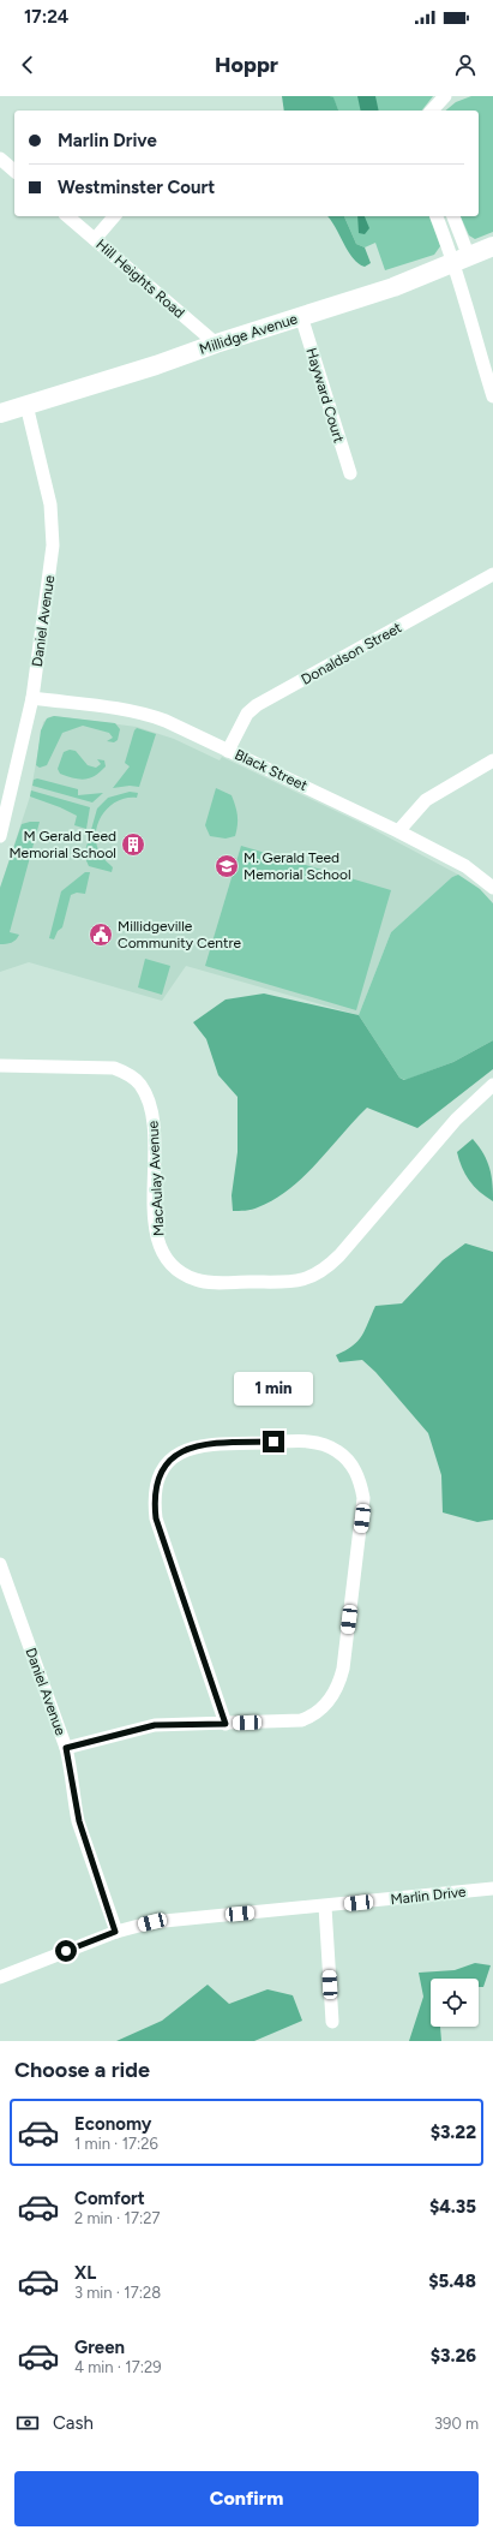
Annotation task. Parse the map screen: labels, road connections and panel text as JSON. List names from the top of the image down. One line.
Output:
{"streets":{"street":["Hill Heights Road","Millidge Avenue","Hayward Court","Daniel Avenue","Donaldson Street","Black Street","MacAulay Avenue","Marlin Drive"]},"crossings":[["Hill Heights Road","Millidge Avenue"],["Millidge Avenue","Hayward Court"],["Millidge Avenue","Daniel Avenue"],["Daniel Avenue","Black Street"],["Daniel Avenue","Marlin Drive"],["Donaldson Street","Black Street"]],"places":{"building":["M Gerald Teed Memorial School"],"school or university":["M. Gerald Teed Memorial School"],"public building":["Millidgeville Community Centre"]},"page":{"status":"17:24","header":"Hoppr","banner":["Marlin Drive","Westminster Court"],"bubble":"1 min","heading":"Choose a ride","list":[{"name":"Economy","note":"1 min · 17:26","value":"$3.22"},{"name":"Comfort","note":"2 min · 17:27","value":"$4.35"},{"name":"XL","note":"3 min · 17:28","value":"$5.48"},{"name":"Green","note":"4 min · 17:29","value":"$3.26"}],"pay":["Cash","390 m"],"buttons":"Confirm"}}
